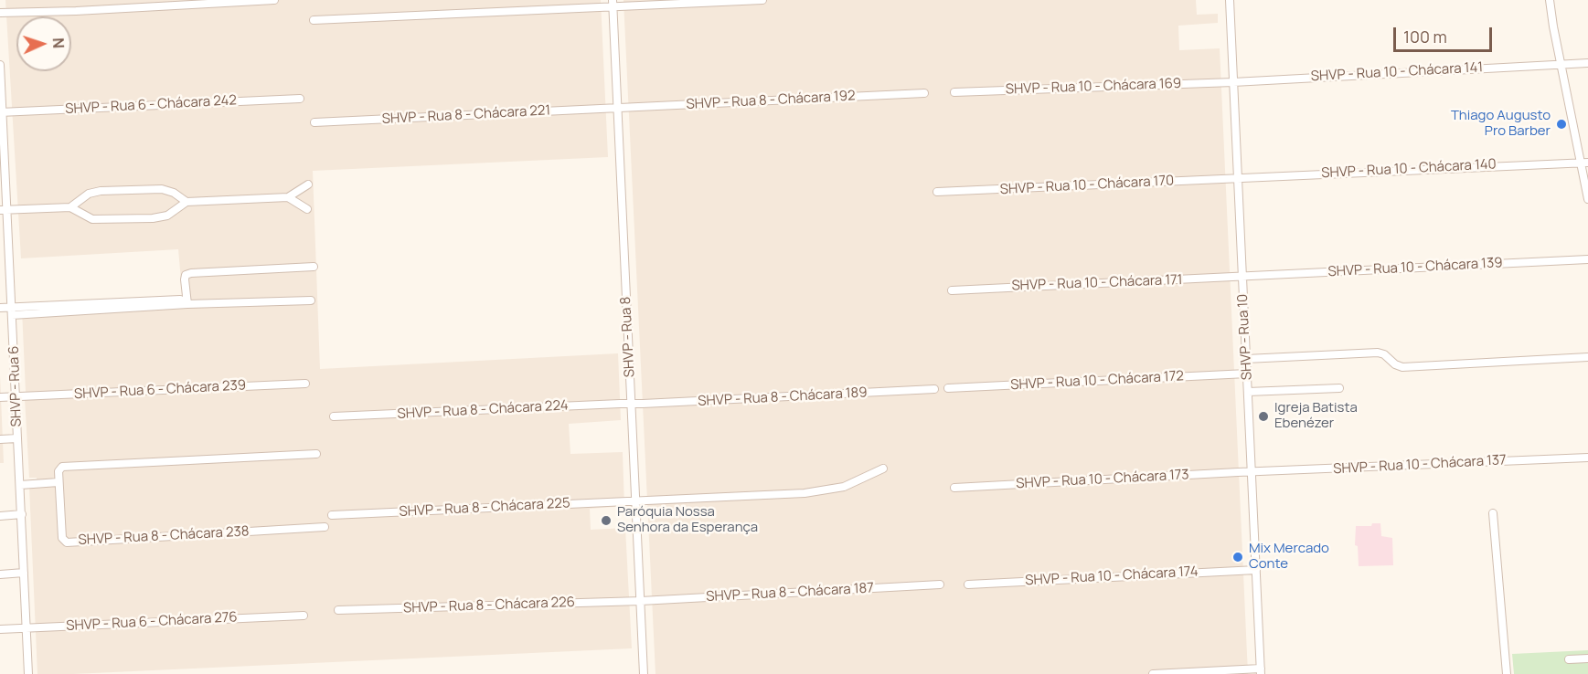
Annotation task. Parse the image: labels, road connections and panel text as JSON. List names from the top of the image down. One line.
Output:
{"streets":{"street":["SHVP - Rua 10 - Chácara 141","SHVP - Rua 10 - Chácara 169","SHVP - Rua 8 - Chácara 192","SHVP - Rua 6 - Chácara 242","SHVP - Rua 8 - Chácara 221","SHVP - Rua 10 - Chácara 140","SHVP - Rua 10 - Chácara 170","SHVP - Rua 10 - Chácara 139","SHVP - Rua 10 - Chácara 171","SHVP - Rua 8","SHVP - Rua 10","SHVP - Rua 10 - Chácara 172","SHVP - Rua 6","SHVP - Rua 6 - Chácara 239","SHVP - Rua 8 - Chácara 189","SHVP - Rua 8 - Chácara 224","SHVP - Rua 10 - Chácara 137","SHVP - Rua 10 - Chácara 173","SHVP - Rua 8 - Chácara 225","SHVP - Rua 8 - Chácara 238","SHVP - Rua 10 - Chácara 174","SHVP - Rua 8 - Chácara 187","SHVP - Rua 8 - Chácara 226","SHVP - Rua 6 - Chácara 276"]},"crossings":[["SHVP - Rua 10 - Chácara 141","SHVP - Rua 10 - Chácara 169"],["SHVP - Rua 10 - Chácara 141","SHVP - Rua 10"],["SHVP - Rua 10 - Chácara 169","SHVP - Rua 10"],["SHVP - Rua 8 - Chácara 192","SHVP - Rua 8 - Chácara 221"],["SHVP - Rua 8 - Chácara 192","SHVP - Rua 8"],["SHVP - Rua 6 - Chácara 242","SHVP - Rua 6"],["SHVP - Rua 8 - Chácara 221","SHVP - Rua 8"],["SHVP - Rua 10 - Chácara 140","SHVP - Rua 10 - Chácara 170"],["SHVP - Rua 10 - Chácara 140","SHVP - Rua 10"],["SHVP - Rua 10 - Chácara 170","SHVP - Rua 10"],["SHVP - Rua 10 - Chácara 139","SHVP - Rua 10 - Chácara 171"],["SHVP - Rua 10 - Chácara 139","SHVP - Rua 10"],["SHVP - Rua 10 - Chácara 171","SHVP - Rua 10"],["SHVP - Rua 8","SHVP - Rua 8 - Chácara 189"],["SHVP - Rua 8","SHVP - Rua 8 - Chácara 224"],["SHVP - Rua 8","SHVP - Rua 8 - Chácara 225"],["SHVP - Rua 8","SHVP - Rua 8 - Chácara 187"],["SHVP - Rua 8","SHVP - Rua 8 - Chácara 226"],["SHVP - Rua 10","SHVP - Rua 10 - Chácara 172"],["SHVP - Rua 10","SHVP - Rua 10 - Chácara 137"],["SHVP - Rua 10","SHVP - Rua 10 - Chácara 173"],["SHVP - Rua 10","SHVP - Rua 10 - Chácara 174"],["SHVP - Rua 6","SHVP - Rua 6 - Chácara 239"],["SHVP - Rua 6","SHVP - Rua 6 - Chácara 276"],["SHVP - Rua 8 - Chácara 189","SHVP - Rua 8 - Chácara 224"],["SHVP - Rua 10 - Chácara 137","SHVP - Rua 10 - Chácara 173"],["SHVP - Rua 8 - Chácara 187","SHVP - Rua 8 - Chácara 226"]],"places":["Thiago Augusto Pro Barber","Igreja Batista Ebenézer","Paróquia Nossa Senhora da Esperança","Mix Mercado Conte"],"scale_bar":"100 m","north":"right"}
